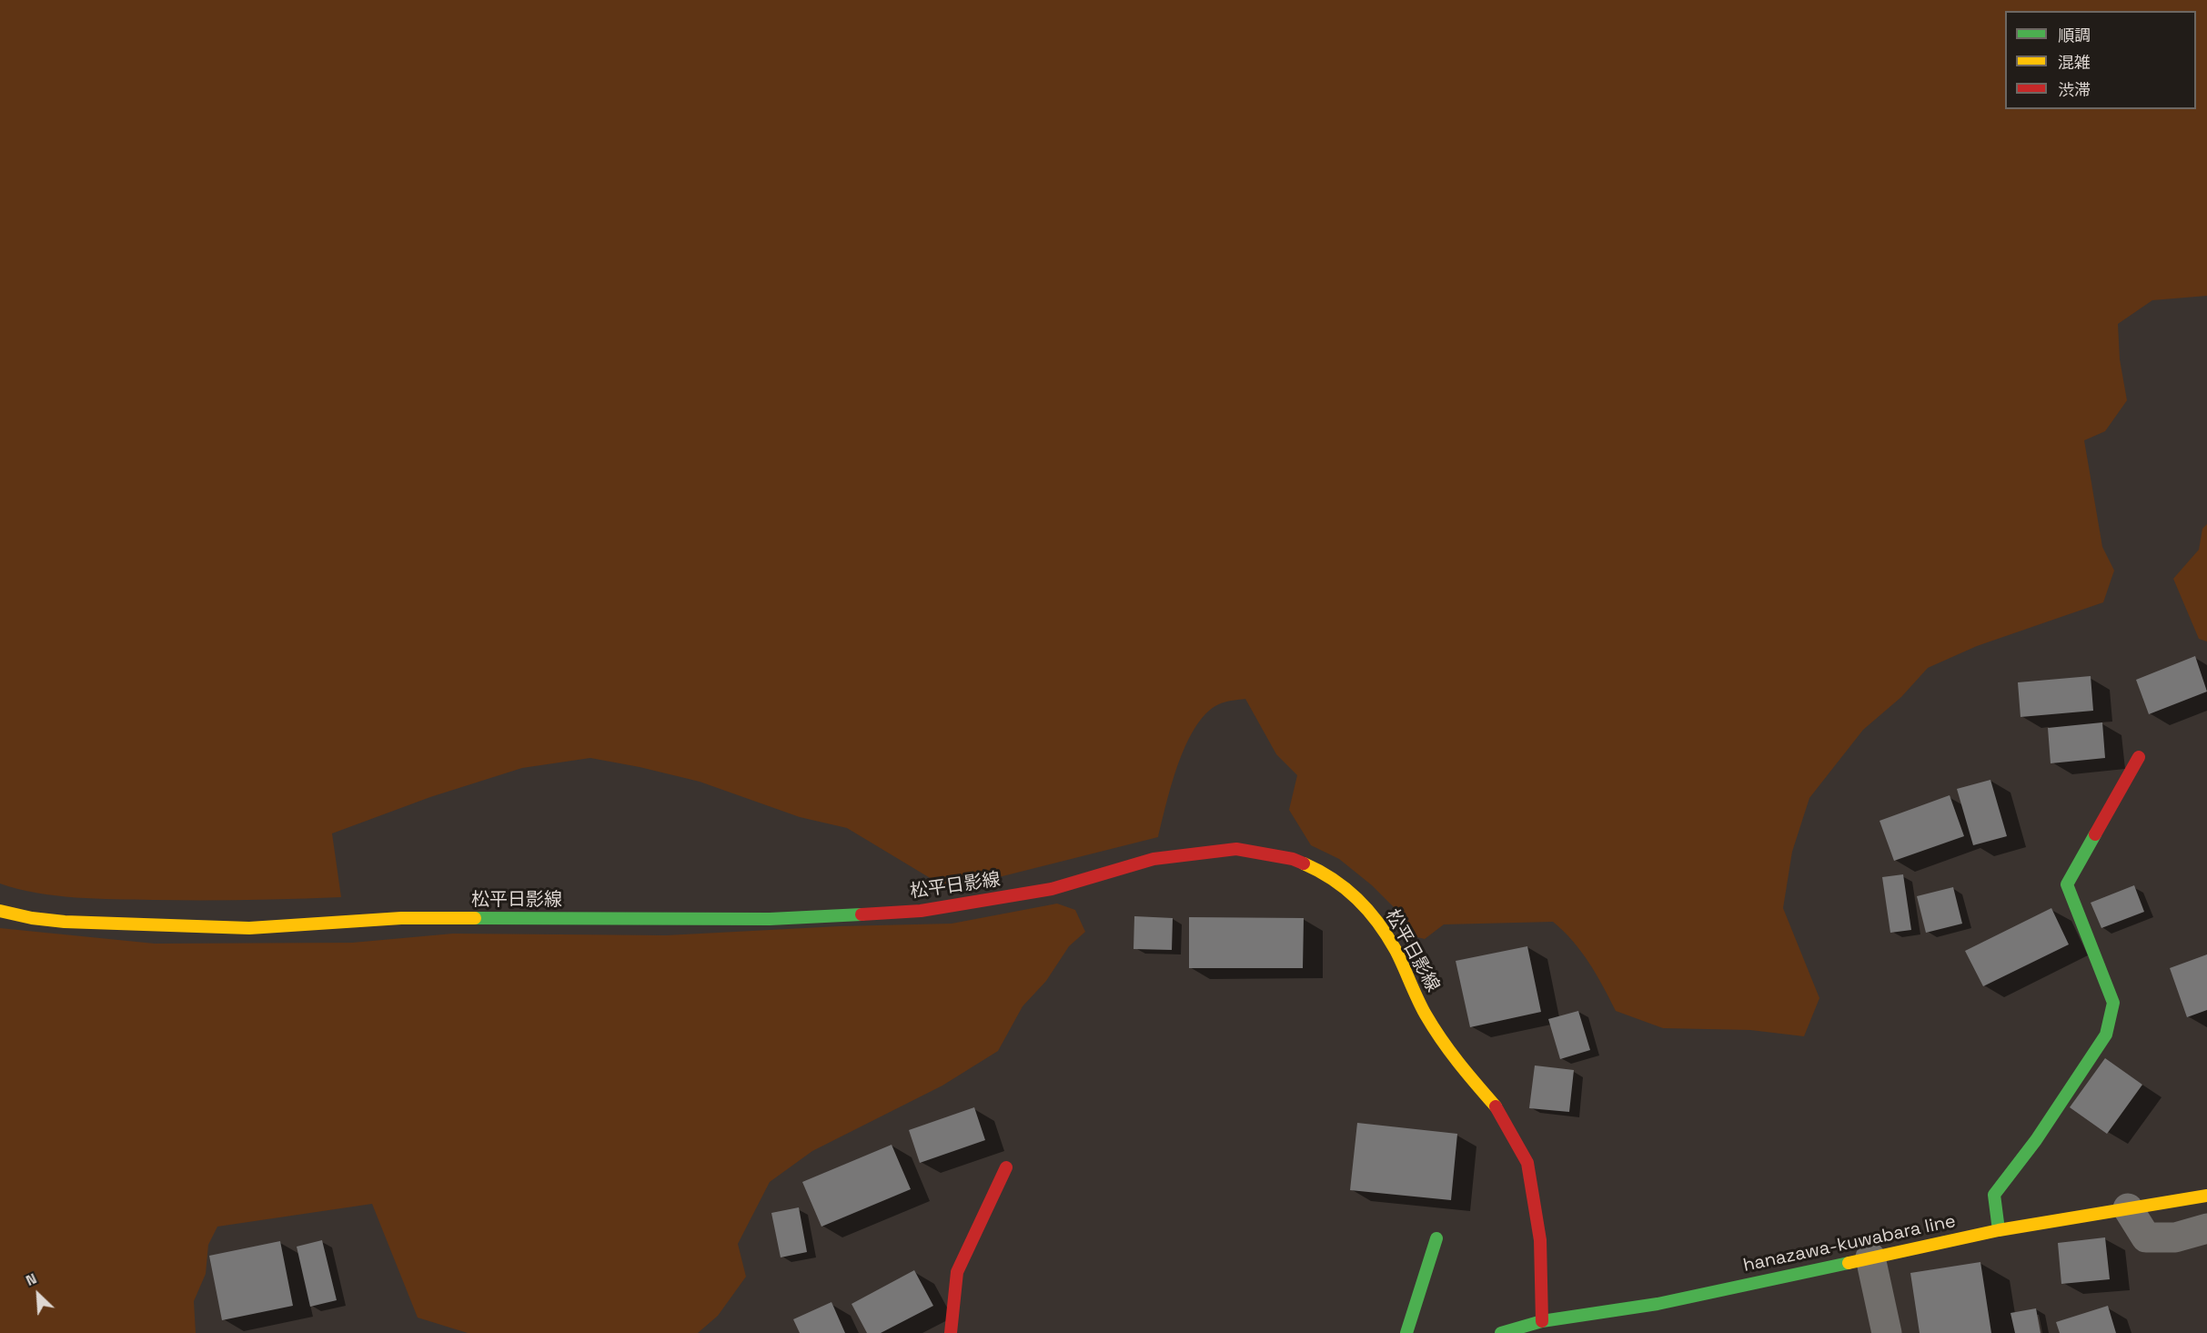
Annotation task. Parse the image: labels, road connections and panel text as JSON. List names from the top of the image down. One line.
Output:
{"streets":{"street":["松平日影線","hanazawa-kuwabara line"]},"crossings":[["松平日影線","hanazawa-kuwabara line"]],"legend":["順調","混雑","渋滞"],"north":"top left"}
